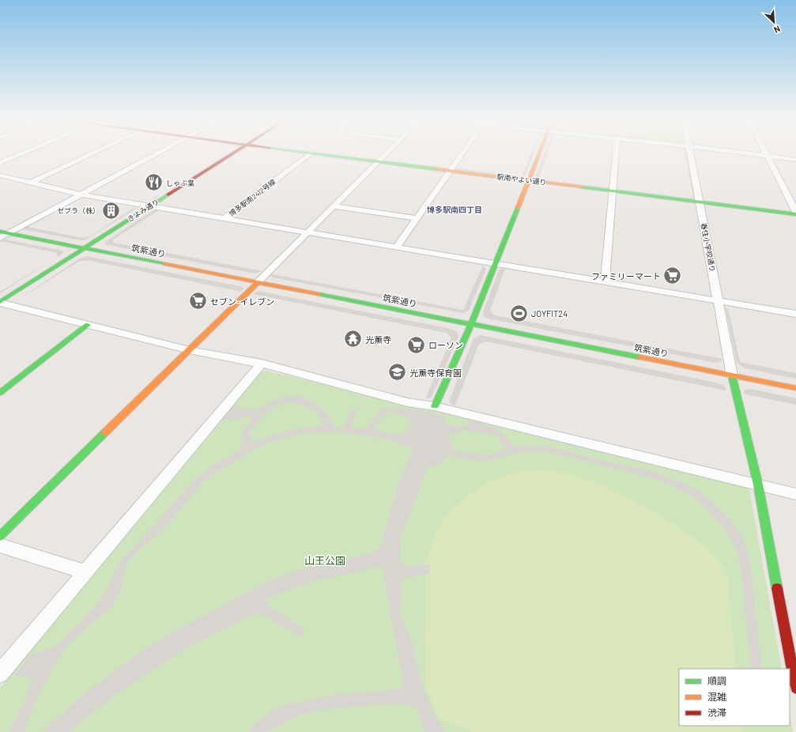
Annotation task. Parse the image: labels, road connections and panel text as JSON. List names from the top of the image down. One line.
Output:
{"streets":{"street":["駅南やよい通り","博多駅南2412号線","きよみ通り","春住小学校通り","筑紫通り"]},"crossings":[["駅南やよい通り","春住小学校通り"],["きよみ通り","筑紫通り"],["春住小学校通り","筑紫通り"]],"districts":["博多駅南四丁目"],"parks":["山王公園"],"places":{"restaurant":["しゃぶ葉"],"building":["ゼブラ（株）"],"supermarket":["ファミリーマート","セブン-イレブン","ローソン"],"sports":["JOYFIT24"],"temple":["光薫寺"],"school or university":["光薫寺保育園"]},"legend":["順調","混雑","渋滞"],"north":"bottom right"}
